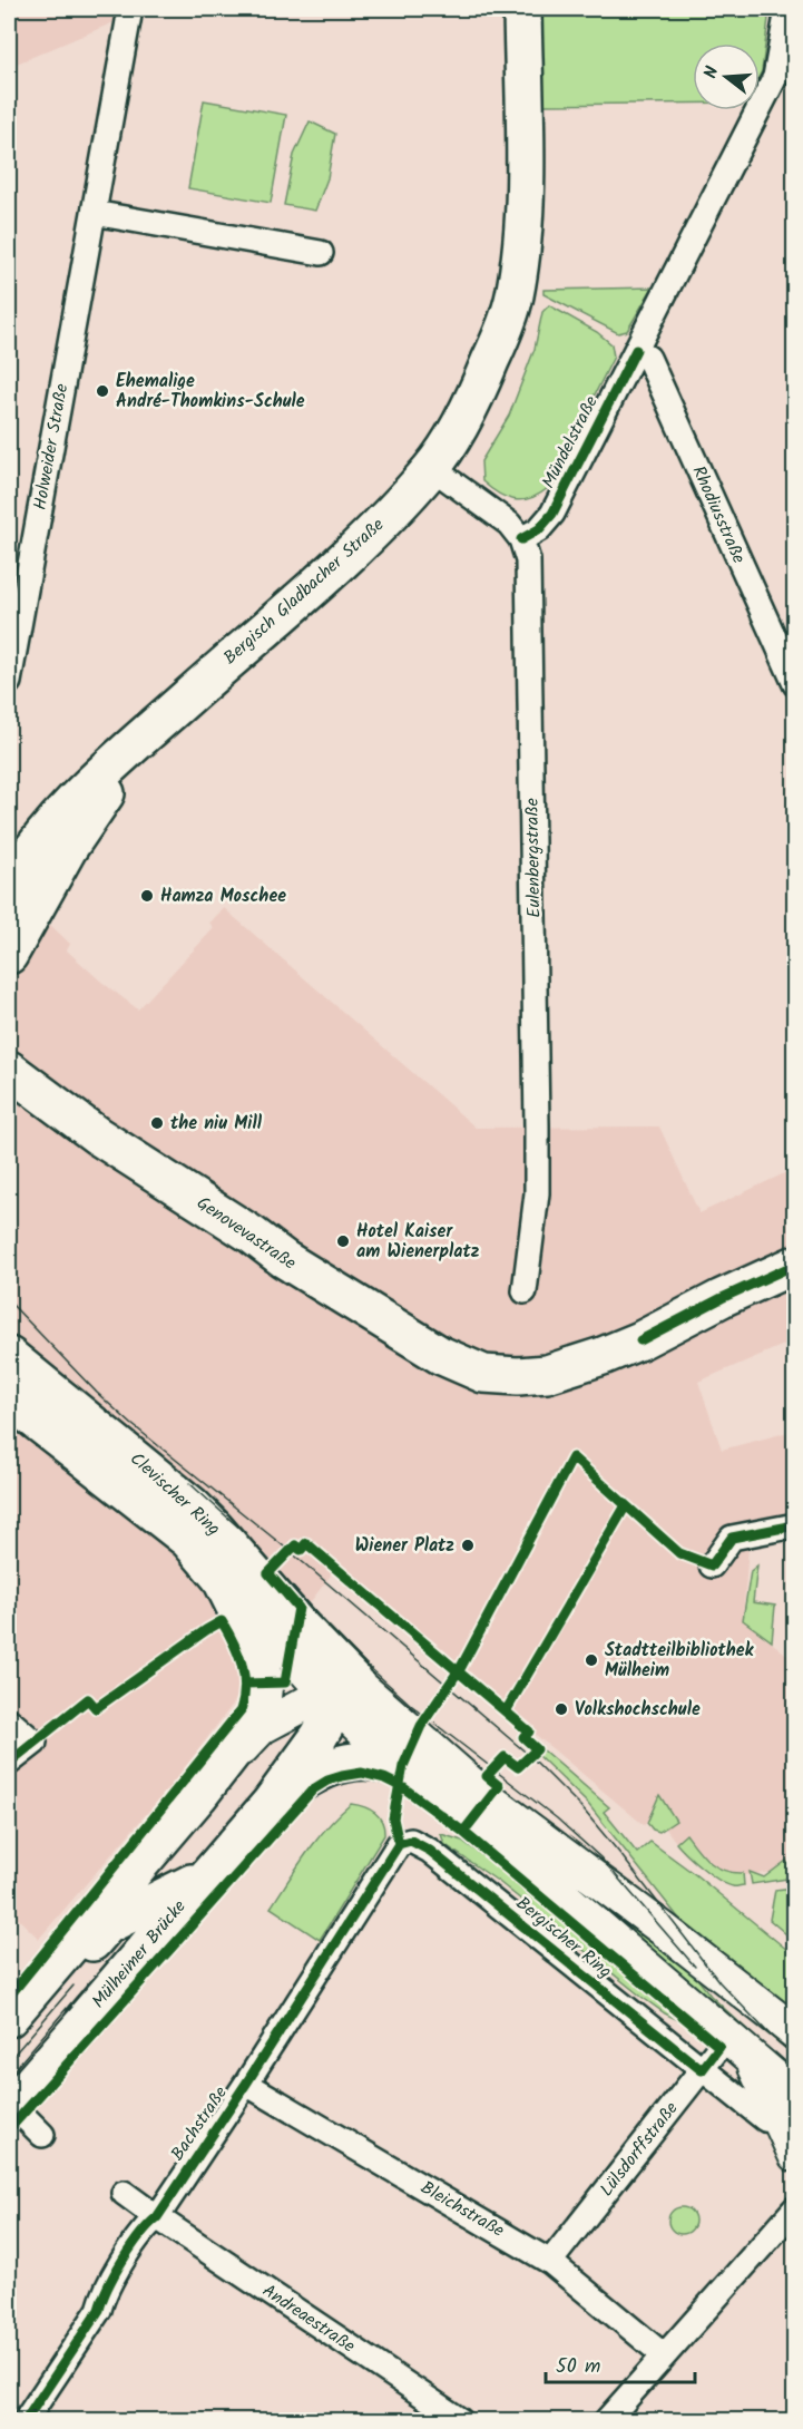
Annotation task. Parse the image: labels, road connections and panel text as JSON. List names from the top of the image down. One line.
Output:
{"streets":{"main road":["Bergisch Gladbacher Straße","Genovevastraße","Clevischer Ring","Bergischer Ring","Mülheimer Brücke"],"street":["Mündelstraße","Holweider Straße","Rhodiusstraße","Eulenbergstraße","Bachstraße","Lülsdorffstraße","Bleichstraße","Andreaestraße"]},"crossings":[["Mündelstraße","Rhodiusstraße"],["Mündelstraße","Eulenbergstraße"],["Clevischer Ring","Bergischer Ring"],["Bergischer Ring","Bachstraße"],["Bergischer Ring","Lülsdorffstraße"],["Bachstraße","Bleichstraße"],["Bachstraße","Andreaestraße"],["Lülsdorffstraße","Bleichstraße"]],"places":["Ehemalige André-Thomkins-Schule","Hamza Moschee","the niu Mill","Hotel Kaiser am Wienerplatz","Wiener Platz","Stadtteilbibliothek Mülheim","Volkshochschule"],"scale_bar":"50 m","north":"left"}
